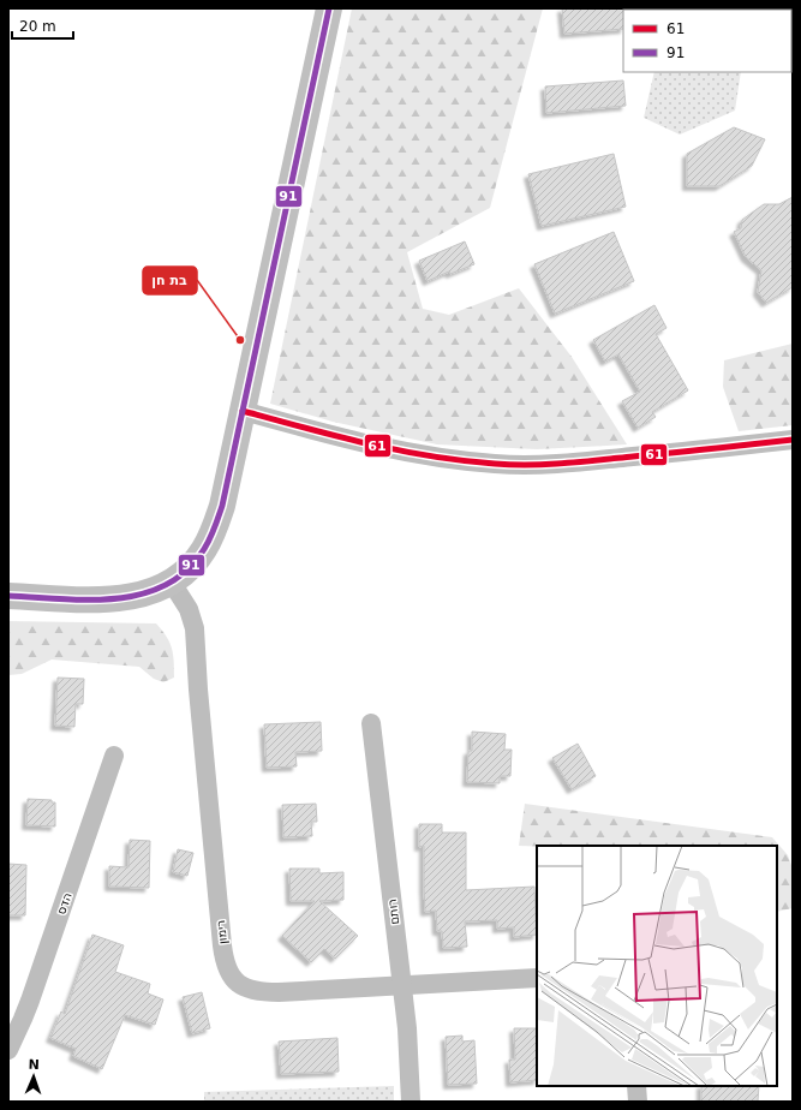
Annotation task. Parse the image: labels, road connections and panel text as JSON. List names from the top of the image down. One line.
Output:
{"streets":{"street":["הדס","רותם","רימון"]},"crossings":[["רותם","רימון"]],"places":["בת חן"],"lines":["transit line 91","transit line 61"],"legend":["61","91"],"scale_bar":"20 m","north":"top"}
